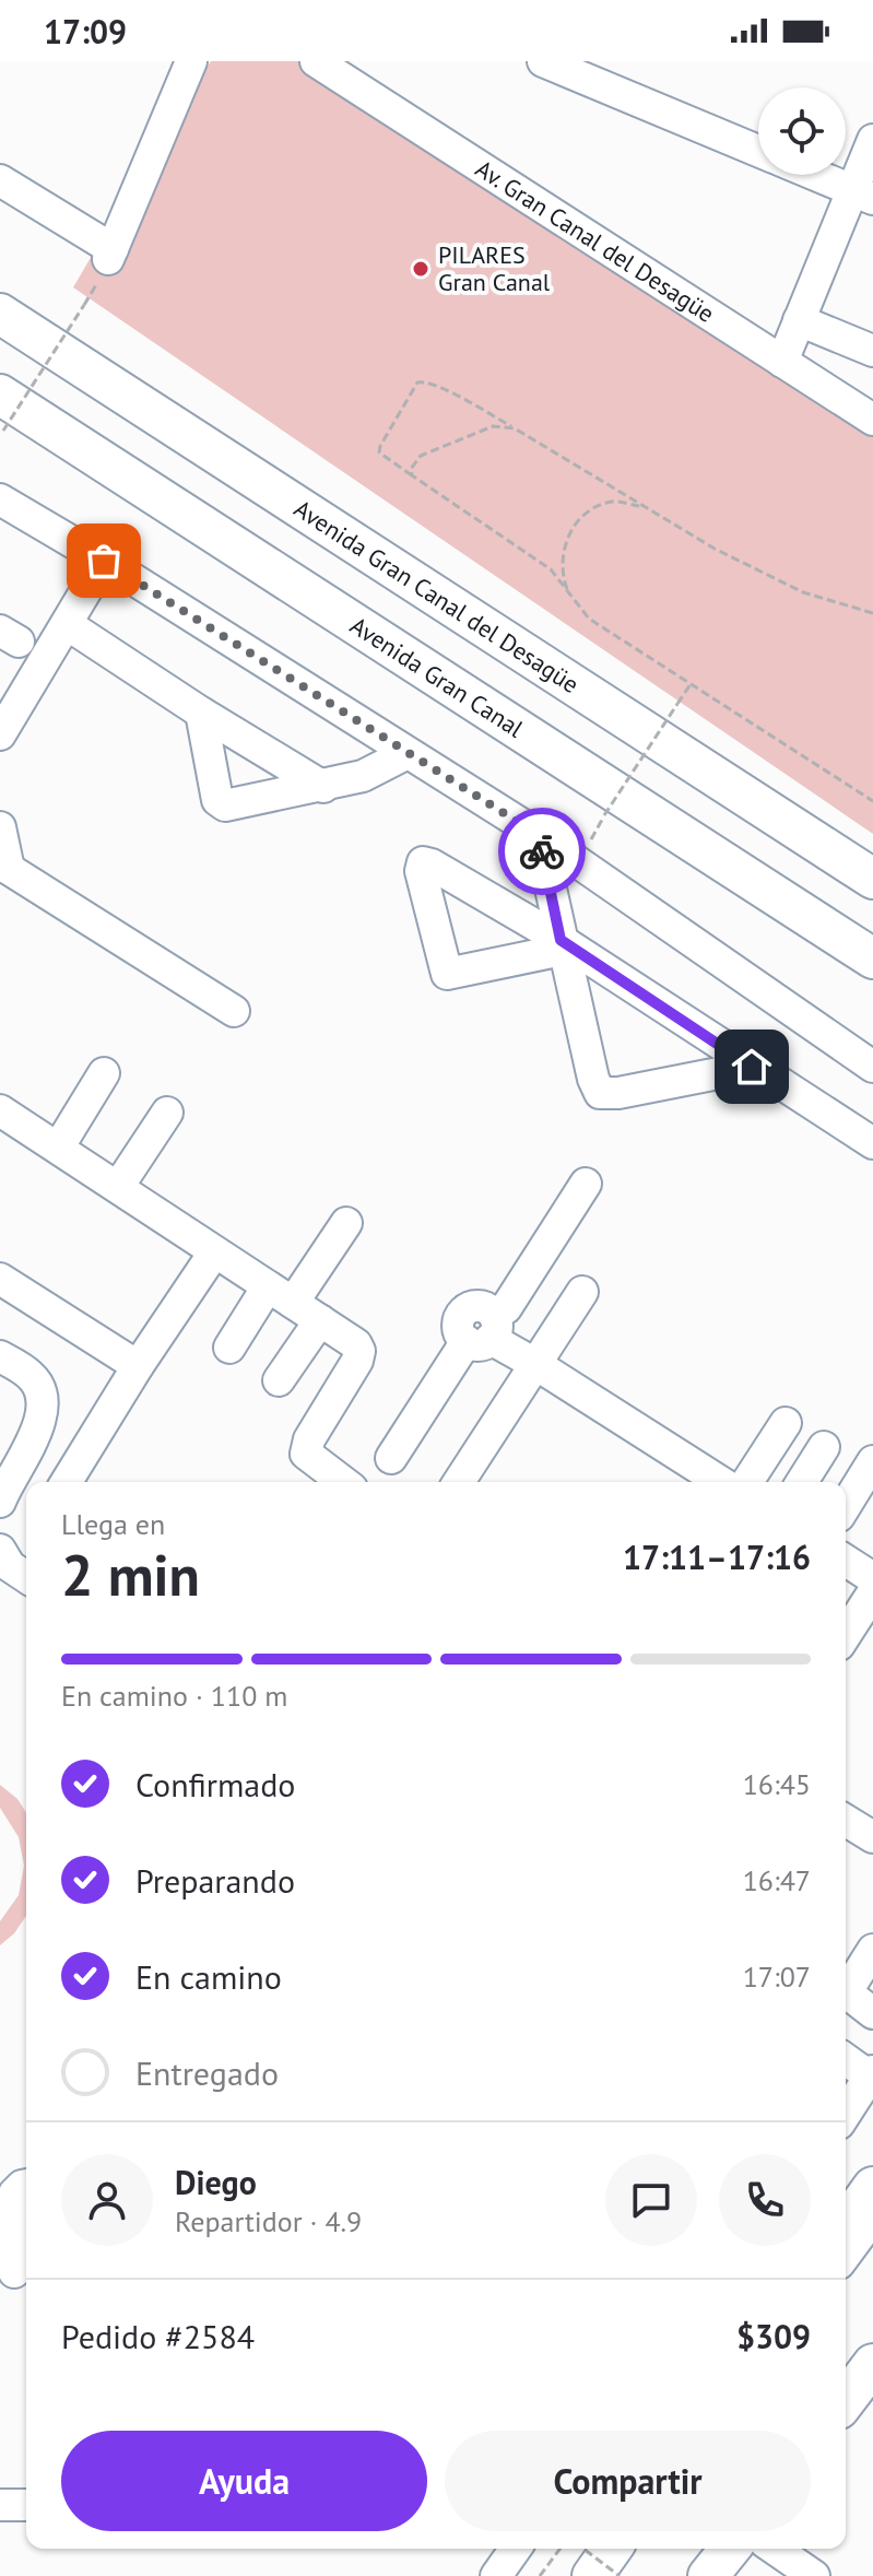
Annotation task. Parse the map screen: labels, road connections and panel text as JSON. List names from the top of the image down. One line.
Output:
{"streets":{"main road":["Avenida Gran Canal del Desagüe","Avenida Gran Canal"],"street":["Av. Gran Canal del Desagüe"]},"places":["PILARES Gran Canal"],"page":{"status":"17:09","heading":["2 min","Llega en","17:11–17:16"],"panel":["Diego","Repartidor · 4.9","Pedido #2584","$309"],"bar":"En camino · 110 m","list":[["Confirmado","16:45"],["Preparando","16:47"],["En camino","17:07"],"Entregado"],"buttons":["Ayuda","Compartir"]}}
